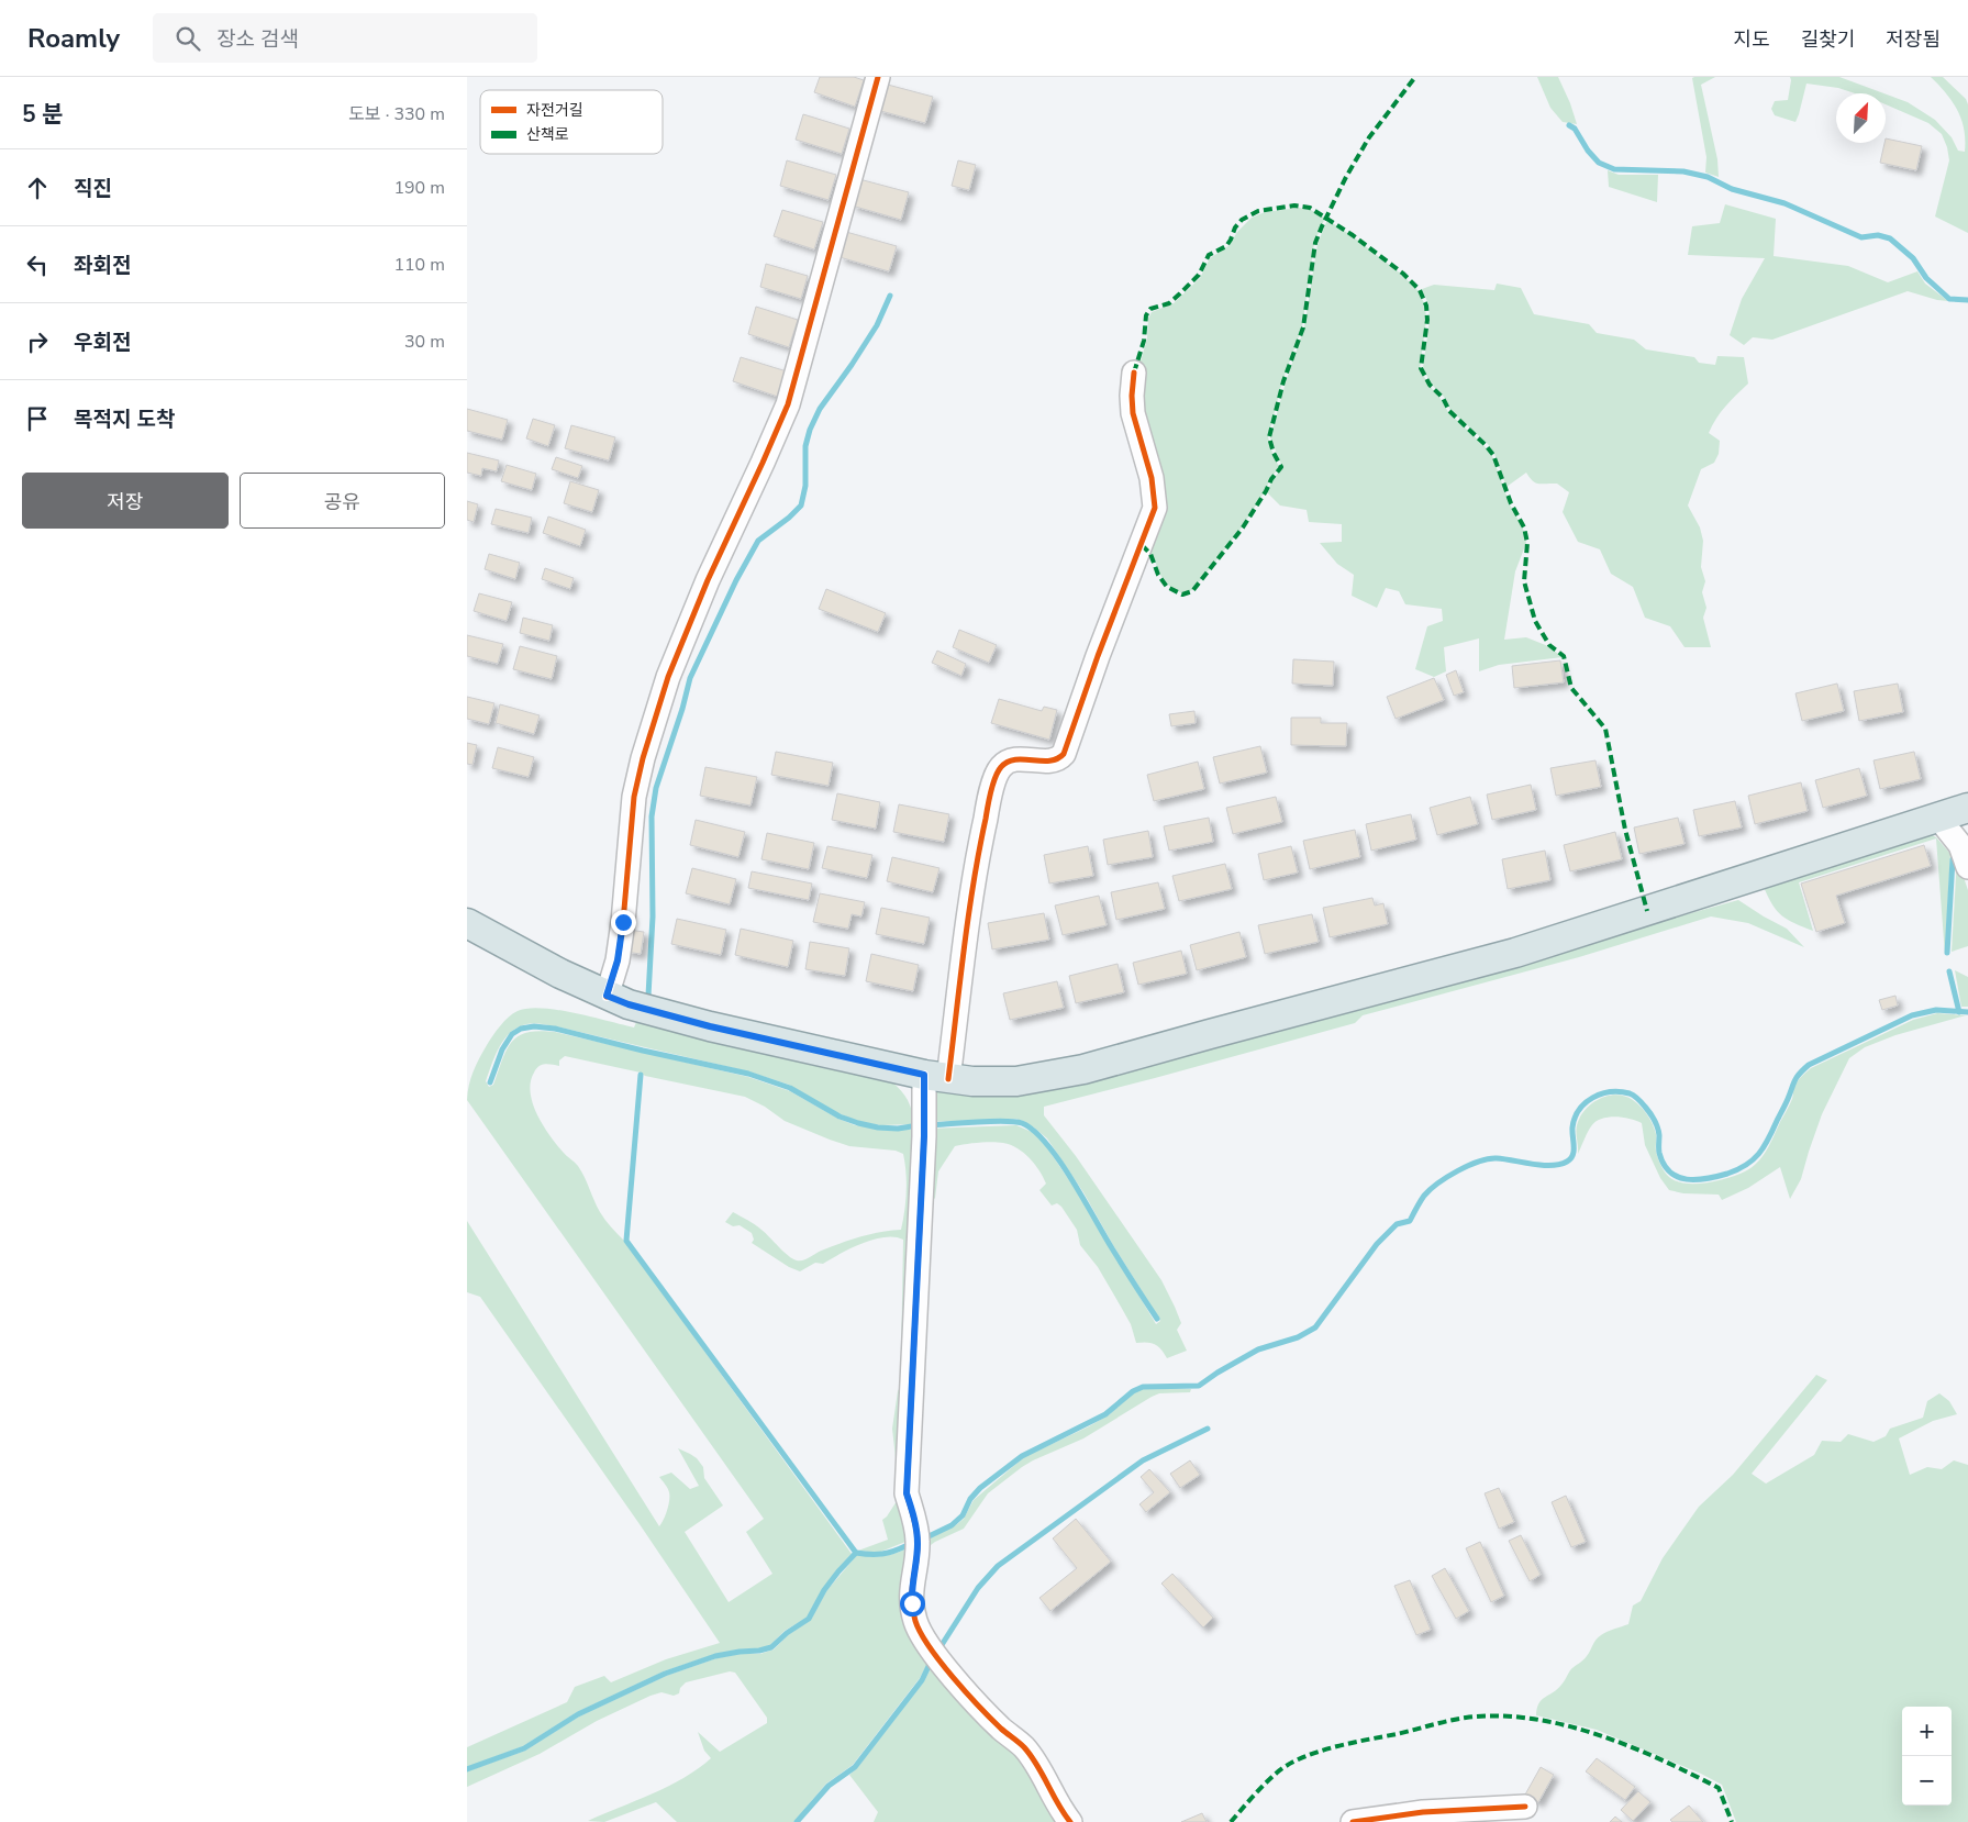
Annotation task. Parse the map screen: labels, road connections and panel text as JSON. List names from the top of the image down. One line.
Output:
{"legend":["자전거길","산책로"],"north":"top right","page":{"header":"Roamly","search":"장소 검색","nav":["지도","길찾기","저장됨"],"heading":["5 분","도보 · 330 m"],"list":[["직진","190 m"],["좌회전","110 m"],["우회전","30 m"],"목적지 도착"],"buttons":["저장","공유"],"map_buttons":["+","−"]}}
